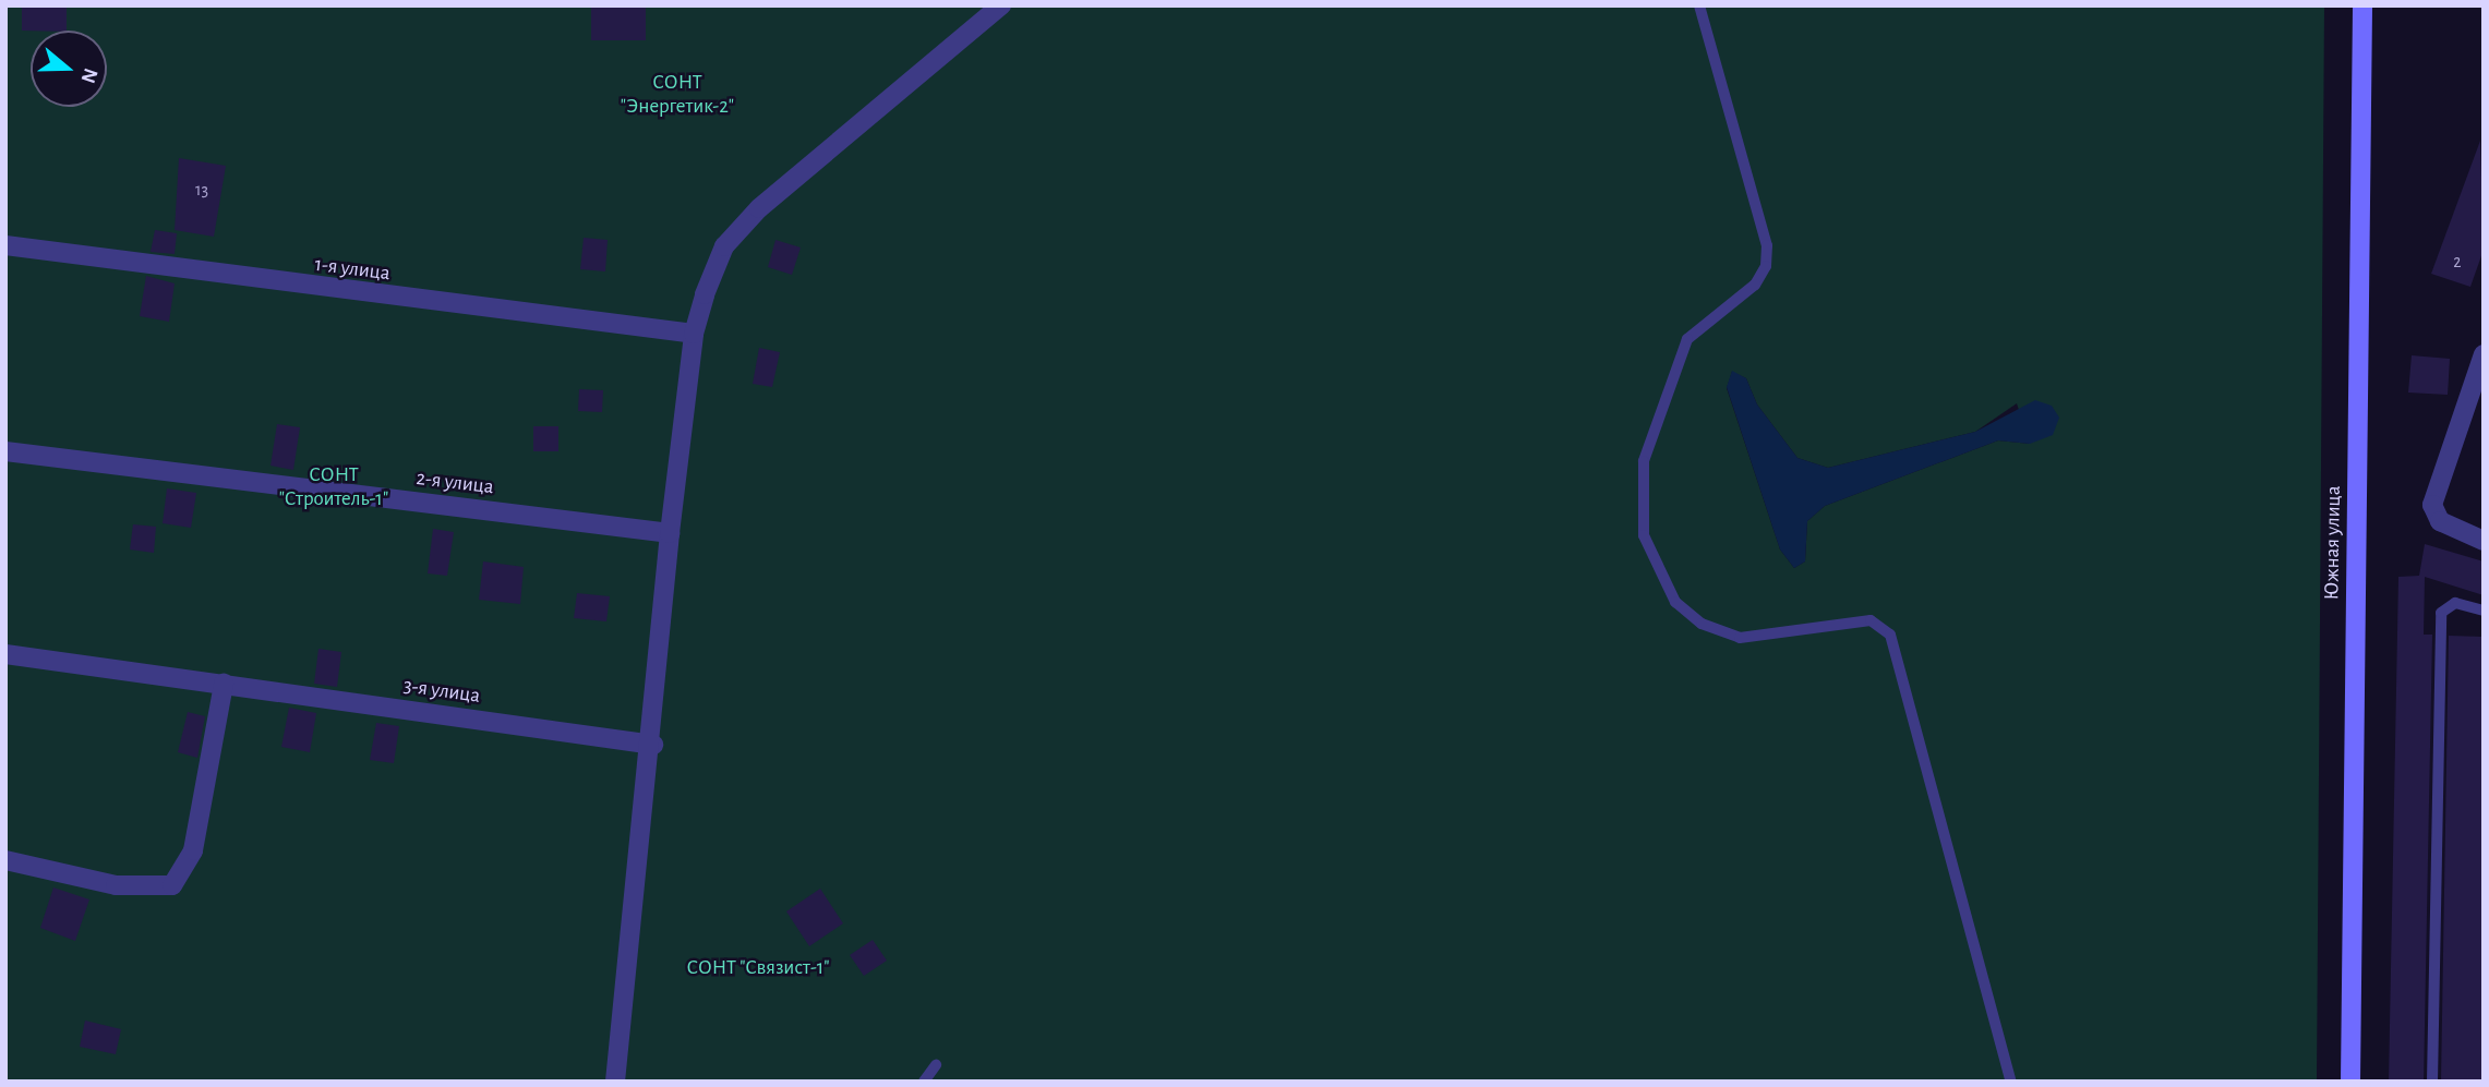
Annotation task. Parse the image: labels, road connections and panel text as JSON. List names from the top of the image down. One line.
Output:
{"streets":{"main road":["Южная улица"],"street":["1-я улица","2-я улица","3-я улица"]},"parks":["СОНТ \"Энергетик-2\"","СОНТ \"Строитель-1\"","СОНТ \"Связист-1\""],"house_numbers":["13","2"],"north":"right"}
